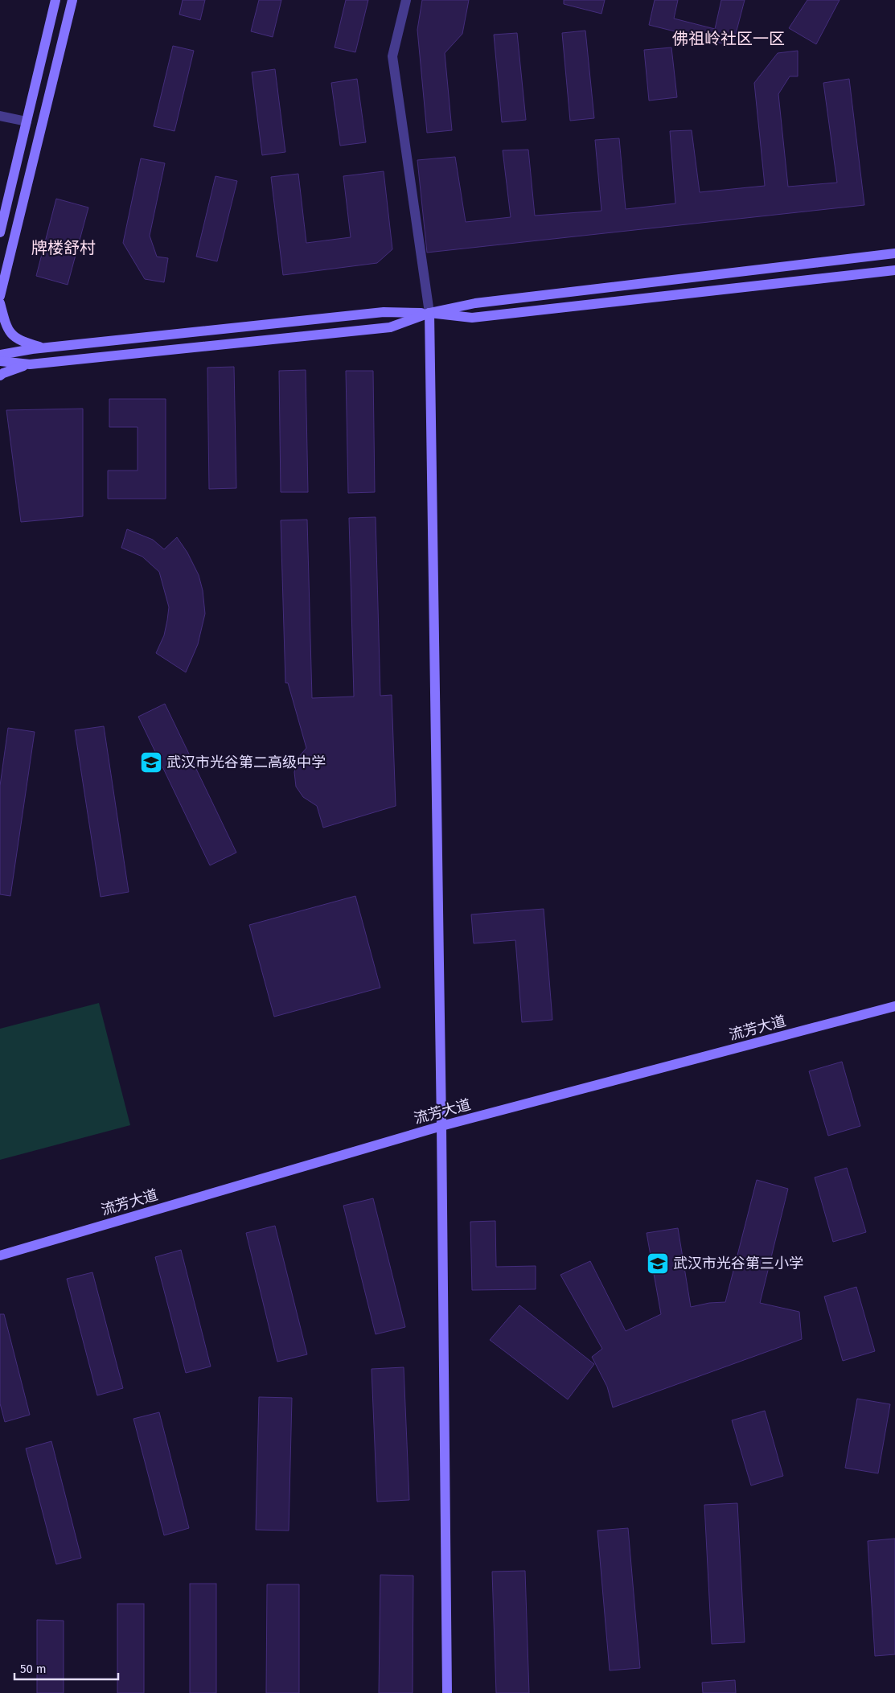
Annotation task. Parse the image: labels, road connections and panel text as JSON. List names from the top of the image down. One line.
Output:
{"streets":{"main road":["流芳大道"]},"districts":["佛祖岭社区一区","牌楼舒村"],"places":{"school or university":["武汉市光谷第二高级中学","武汉市光谷第三小学"]},"scale_bar":"50 m"}
